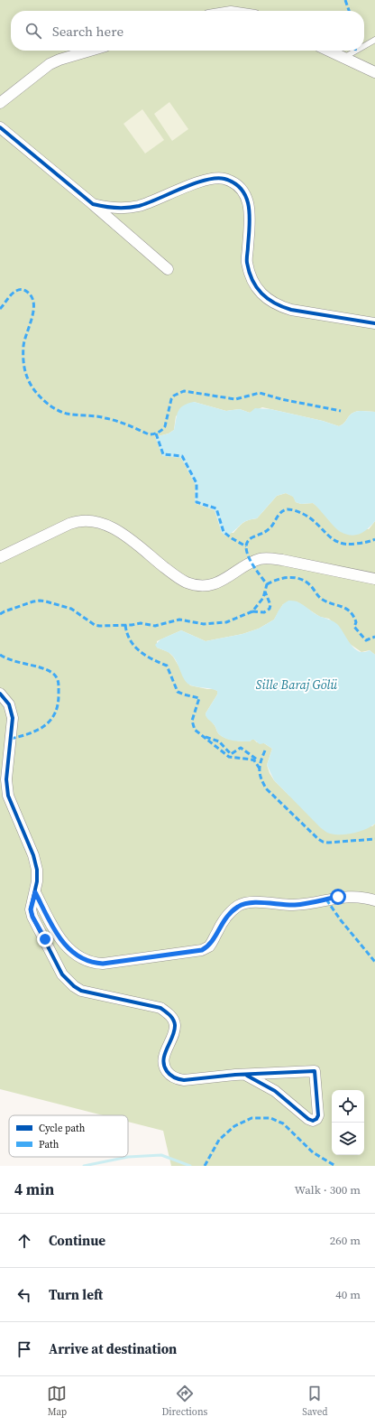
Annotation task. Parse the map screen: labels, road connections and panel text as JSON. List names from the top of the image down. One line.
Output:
{"water":["Sille Baraj Gölü"],"legend":["Cycle path","Path"],"page":{"search":"Search here","heading":["4 min","Walk · 300 m"],"list":[["Continue","260 m"],["Turn left","40 m"],"Arrive at destination"],"nav":["Map","Directions","Saved"]}}
